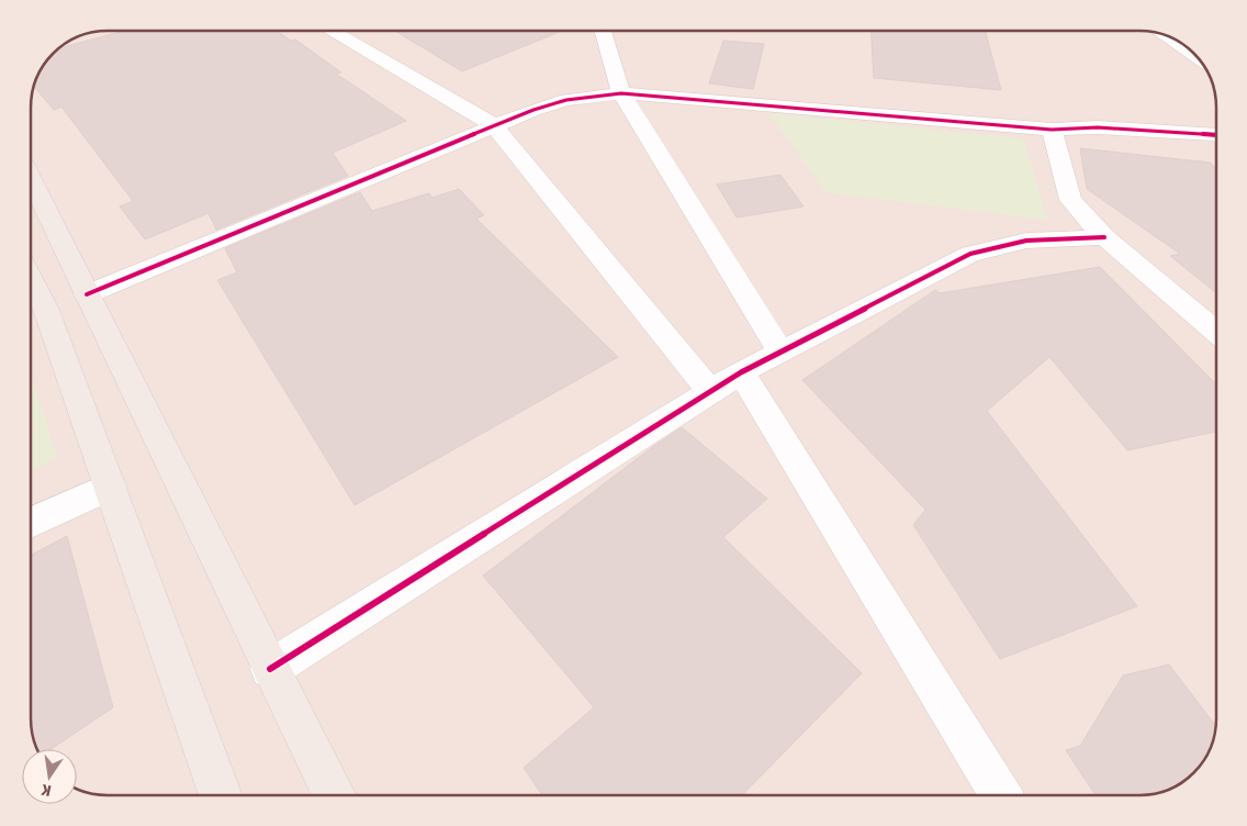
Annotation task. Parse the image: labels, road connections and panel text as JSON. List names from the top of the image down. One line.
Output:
{"north":"bottom"}
